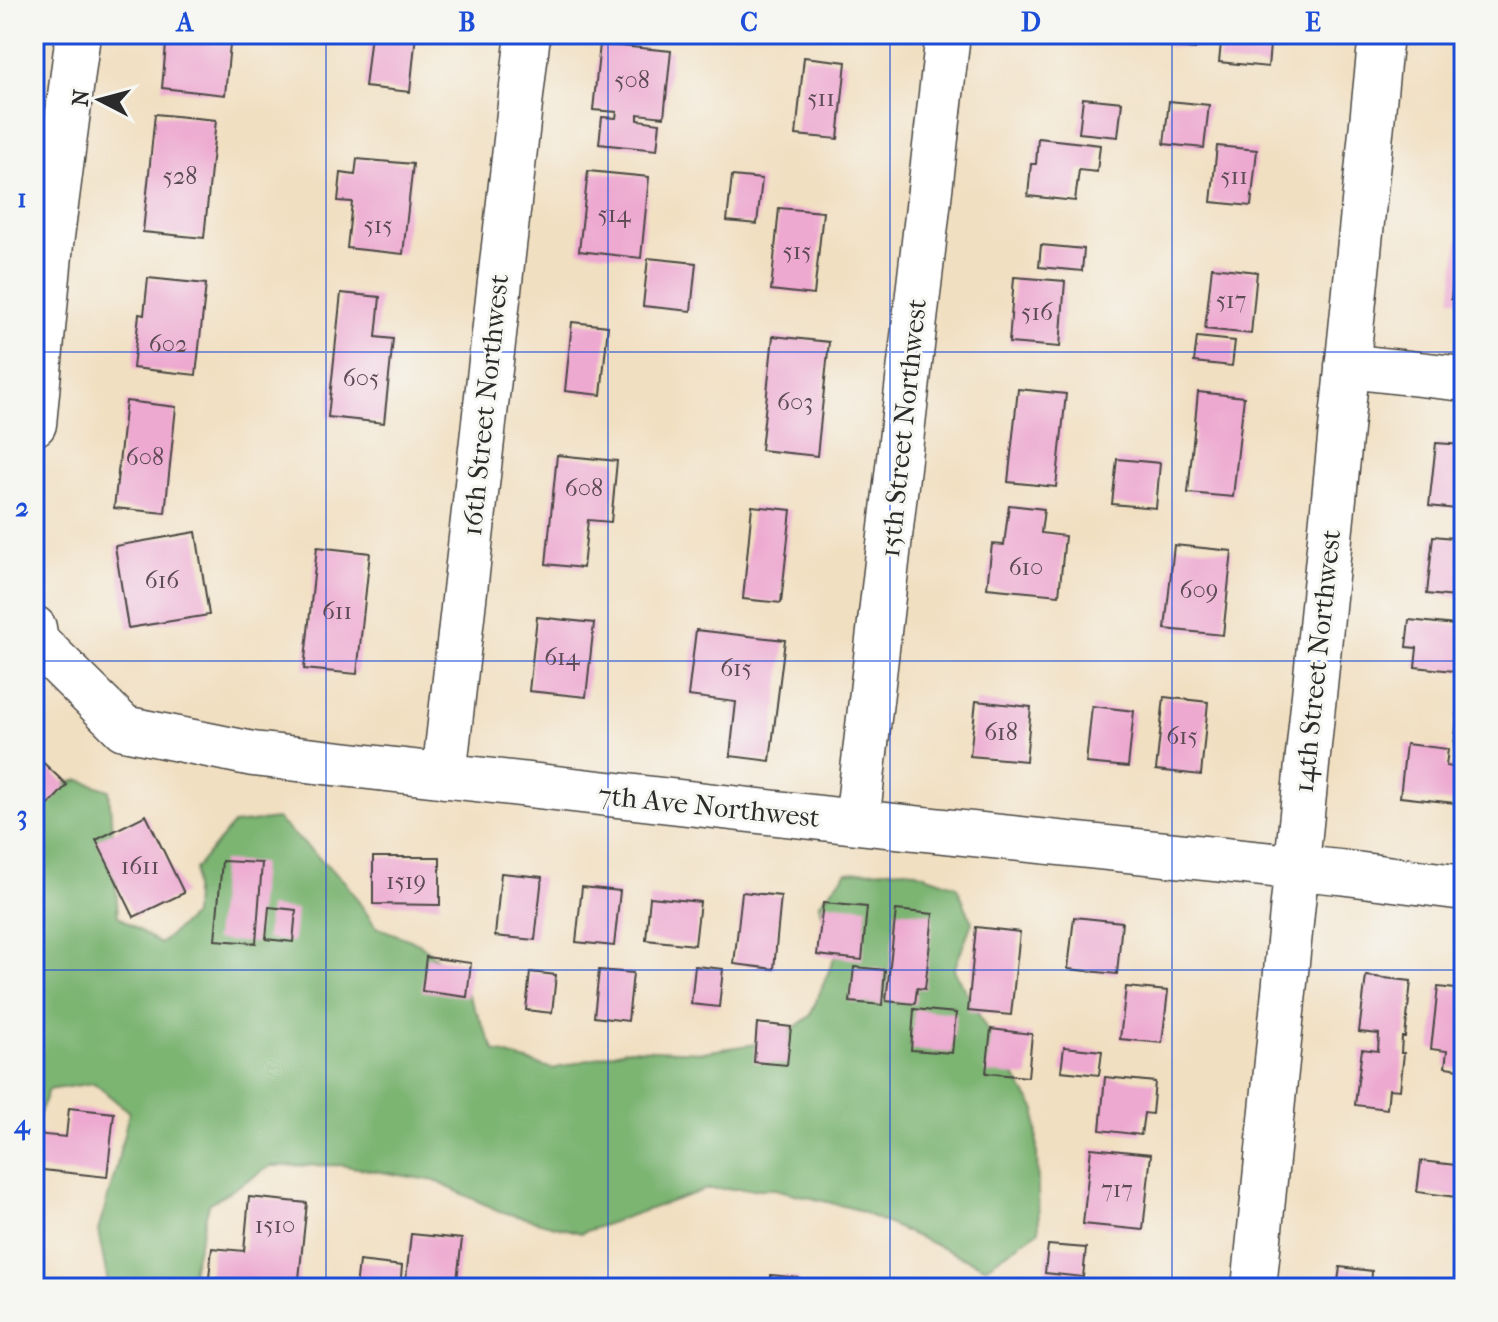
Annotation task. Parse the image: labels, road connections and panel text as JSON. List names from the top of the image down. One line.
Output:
{"streets":{"street":["16th Street Northwest","15th Street Northwest","14th Street Northwest","7th Ave Northwest"]},"crossings":[["16th Street Northwest","7th Ave Northwest"],["15th Street Northwest","7th Ave Northwest"],["14th Street Northwest","7th Ave Northwest"]],"house_numbers":["508","511","528","511","514","515","515","517","516","602","605","603","608","608","610","616","609","611","614","615","618","615","1611","1519","717","1510"],"north":"left","grid":{"columns":["A","B","C","D","E"],"rows":["1","2","3","4"]}}
